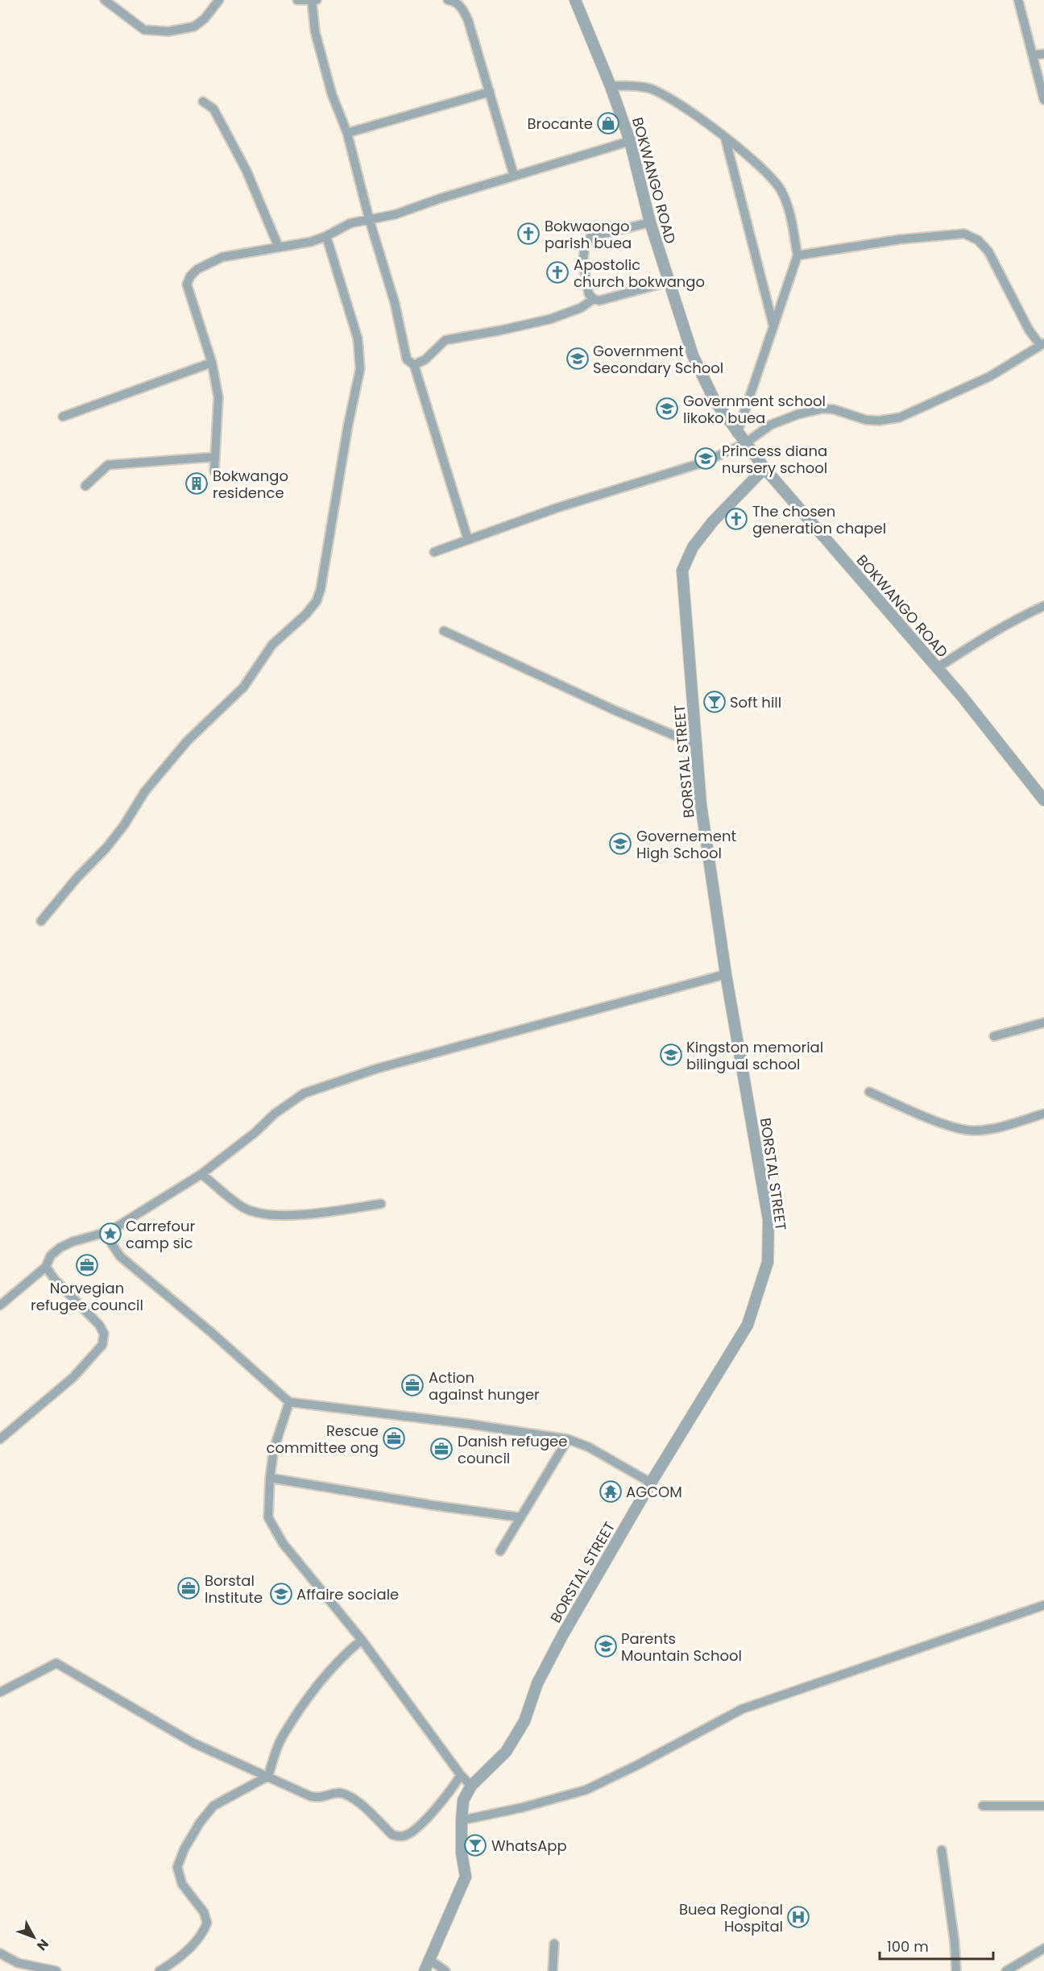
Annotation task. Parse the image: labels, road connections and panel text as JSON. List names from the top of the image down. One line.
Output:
{"streets":{"street":["BOKWANGO ROAD","BORSTAL STREET"]},"crossings":[["BOKWANGO ROAD","BORSTAL STREET"]],"places":{"shop":["Brocante"],"church":["Bokwaongo parish buea","Apostolic church bokwango","The chosen generation chapel"],"school or university":["Government Secondary School","Government school likoko buea","Princess diana nursery school","Governement High School","Kingston memorial bilingual school","Affaire sociale","Parents Mountain School"],"building":["Bokwango residence"],"bar":["Soft hill","WhatsApp"],"place":["Carrefour camp sic"],"office":["Norvegian refugee council","Action against hunger","Rescue committee ong","Danish refugee council","Borstal Institute"],"temple":["AGCOM"],"hospital":["Buea Regional Hospital"]},"scale_bar":"100 m","north":"bottom right"}
